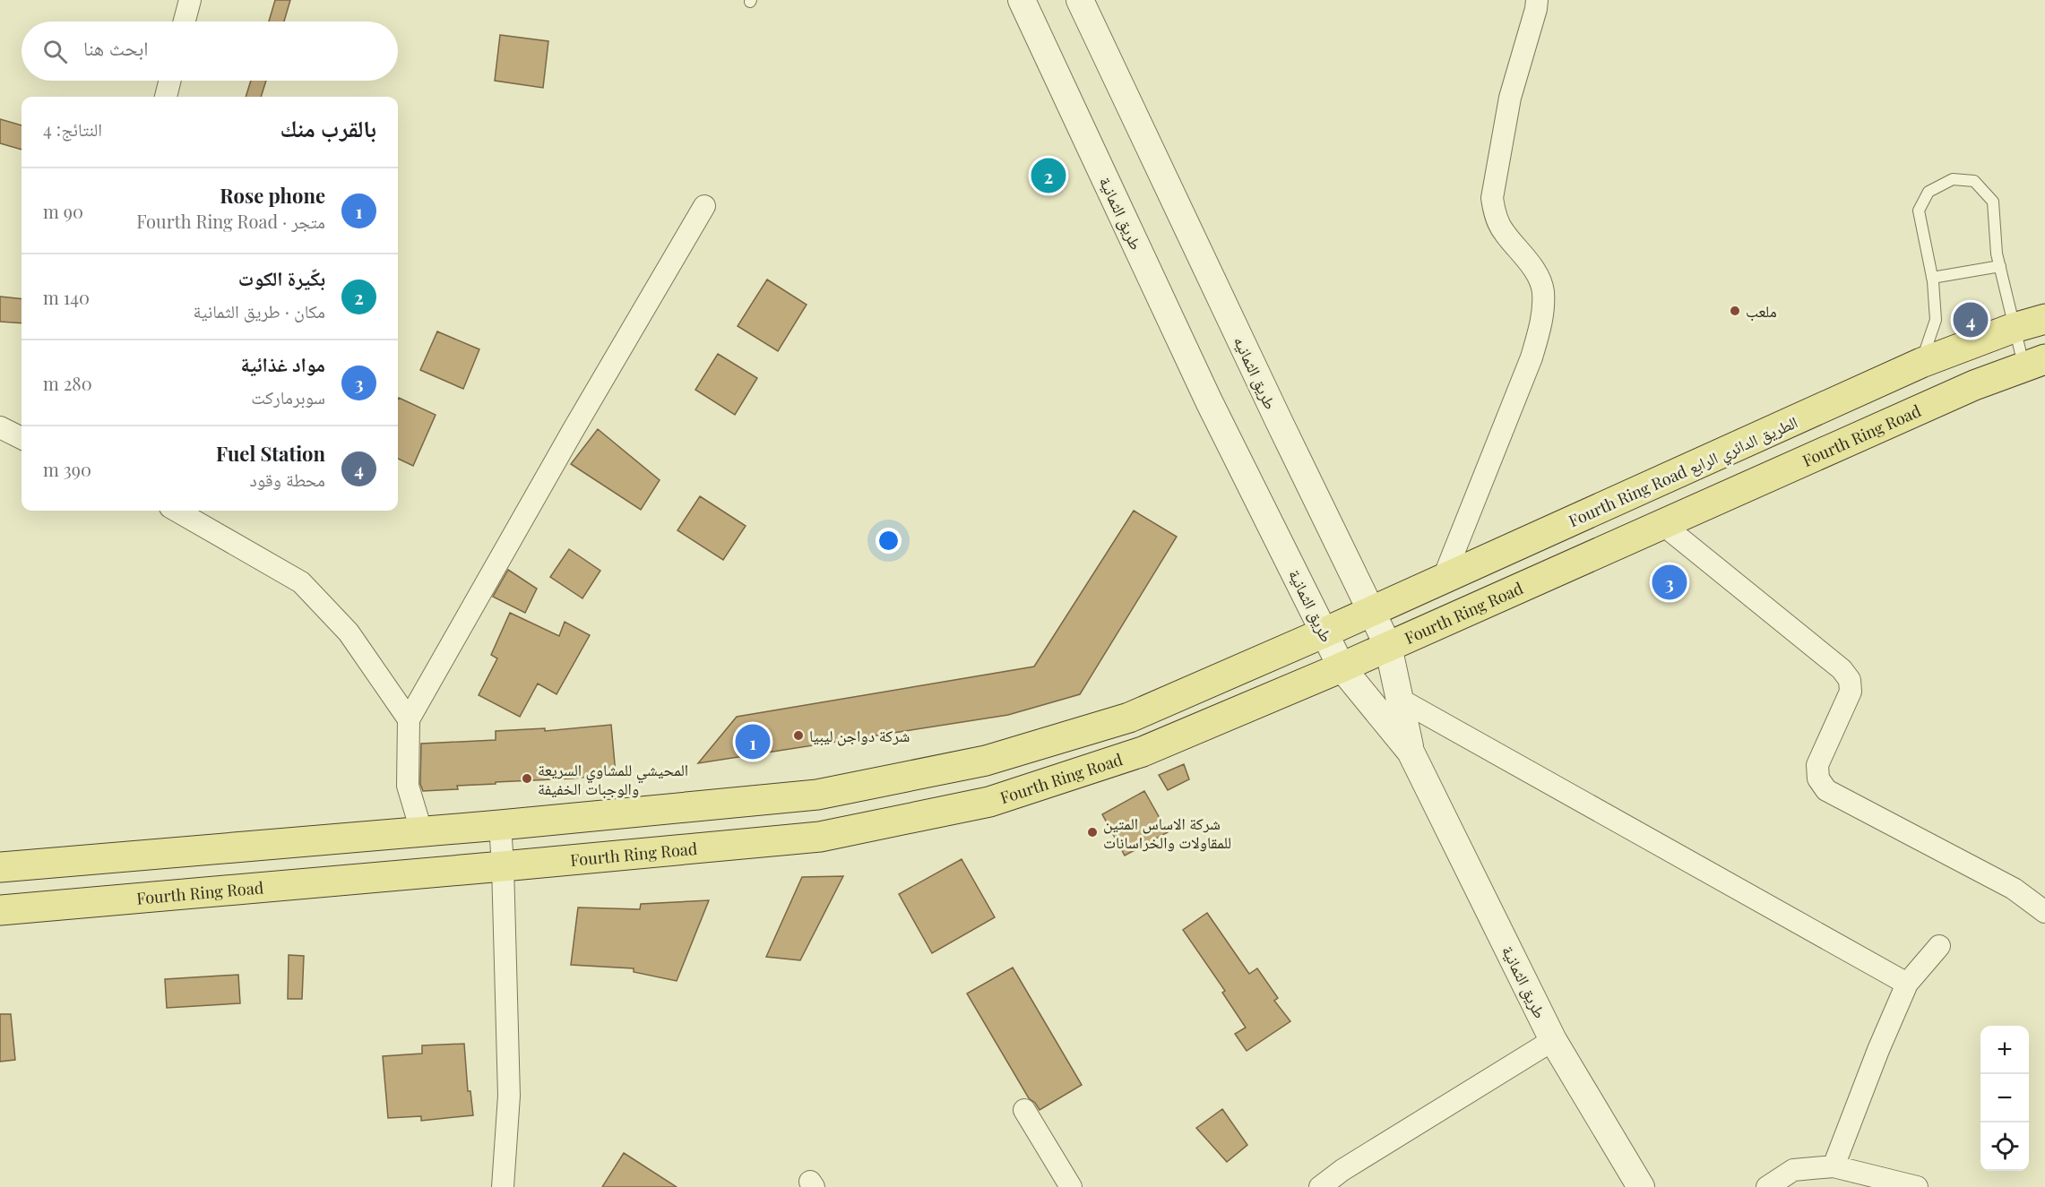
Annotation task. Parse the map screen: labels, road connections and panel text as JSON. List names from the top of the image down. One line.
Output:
{"streets":{"main road":["Fourth Ring Road","Fourth Ring Road الطريق الدائري الرابع"],"street":["طريق الثمانية","طريق الثمانيه"]},"crossings":[["طريق الثمانية","طريق الثمانيه"],["طريق الثمانية","Fourth Ring Road"],["طريق الثمانية","Fourth Ring Road الطريق الدائري الرابع"],["طريق الثمانيه","Fourth Ring Road"],["طريق الثمانيه","Fourth Ring Road الطريق الدائري الرابع"]],"places":["ملعب","شركة دواجن ليبيا","المحيشي للمشاوي السريعة والوجبات الخفيفة","شركة الاساس المتين للمقاولات والخراسانات"],"page":{"search":"ابحث هنا","heading":["بالقرب منك","النتائج: 4"],"pins":["2","4","3","1"],"list":[{"mark":"1","name":"Rose phone","note":"متجر · Fourth Ring Road","value":"90 m"},{"mark":"2","name":"بكّيرة الكوت","note":"مكان · طريق الثمانية","value":"140 m"},{"mark":"3","name":"مواد غذائية","note":"سوبرماركت","value":"280 m"},{"mark":"4","name":"Fuel Station","note":"محطة وقود","value":"390 m"}],"map_buttons":["+","−"]}}
